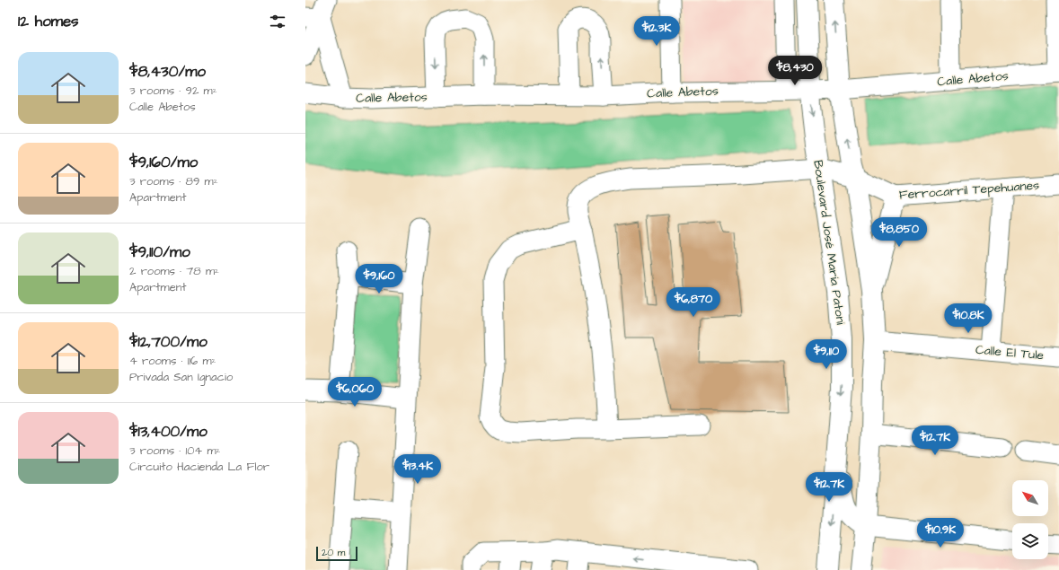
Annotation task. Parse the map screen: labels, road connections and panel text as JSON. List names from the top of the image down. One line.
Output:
{"streets":{"main road":["Boulevard José María Patoni"],"street":["Calle Abetos","Ferrocarril Tepehuanes","Calle El Tule"]},"crossings":[["Calle Abetos","Boulevard José María Patoni"],["Ferrocarril Tepehuanes","Boulevard José María Patoni"]],"scale_bar":"20 m","north":"top left","page":{"heading":"12 homes","price":["$12.3K","$8,430","$8,850","$9,160","$6,870","$10.8K","$9,110","$6,060","$12.7K","$13.4K","$12.7K","$10.9K"],"list":[{"name":"$8,430/mo","note":"3 rooms · 92 m² · Calle Abetos"},{"name":"$9,160/mo","note":"3 rooms · 89 m² · Apartment"},{"name":"$9,110/mo","note":"2 rooms · 78 m² · Apartment"},{"name":"$12,700/mo","note":"4 rooms · 116 m² · Privada San Ignacio"},{"name":"$13,400/mo","note":"3 rooms · 104 m² · Circuito Hacienda La Flor"}],"scale":"20 m"}}
